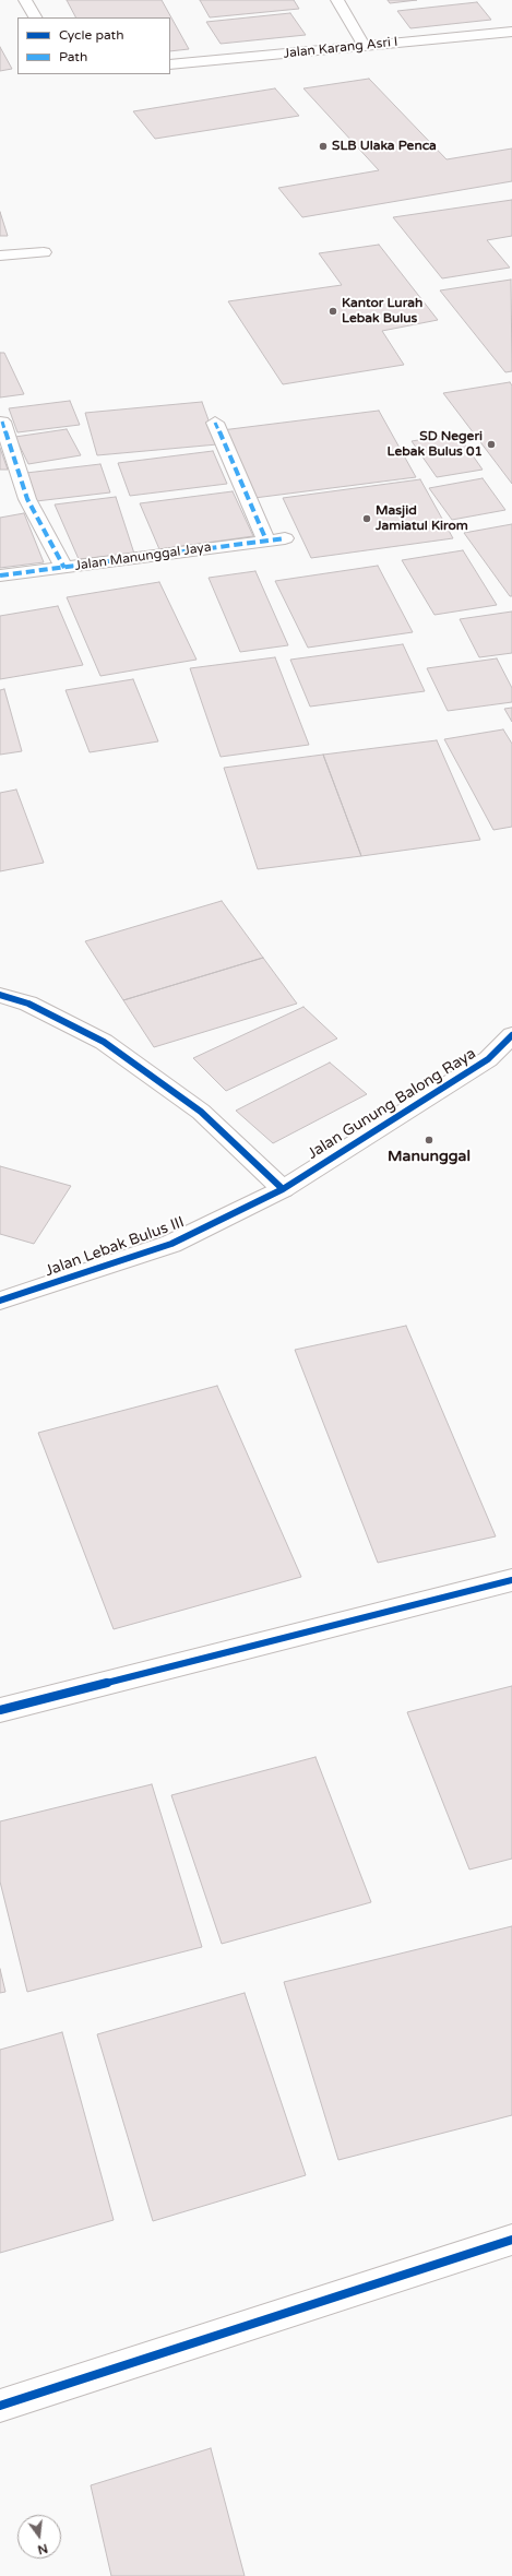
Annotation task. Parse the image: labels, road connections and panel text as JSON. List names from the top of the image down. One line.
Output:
{"streets":{"street":["Jalan Karang Asri I","Jalan Manunggal Jaya","Jalan Gunung Balong Raya","Jalan Lebak Bulus III"]},"crossings":[["Jalan Gunung Balong Raya","Jalan Lebak Bulus III"]],"places":["SLB Ulaka Penca","Kantor Lurah Lebak Bulus","SD Negeri Lebak Bulus 01","Masjid Jamiatul Kirom","Manunggal"],"legend":["Cycle path","Path"],"north":"bottom"}
